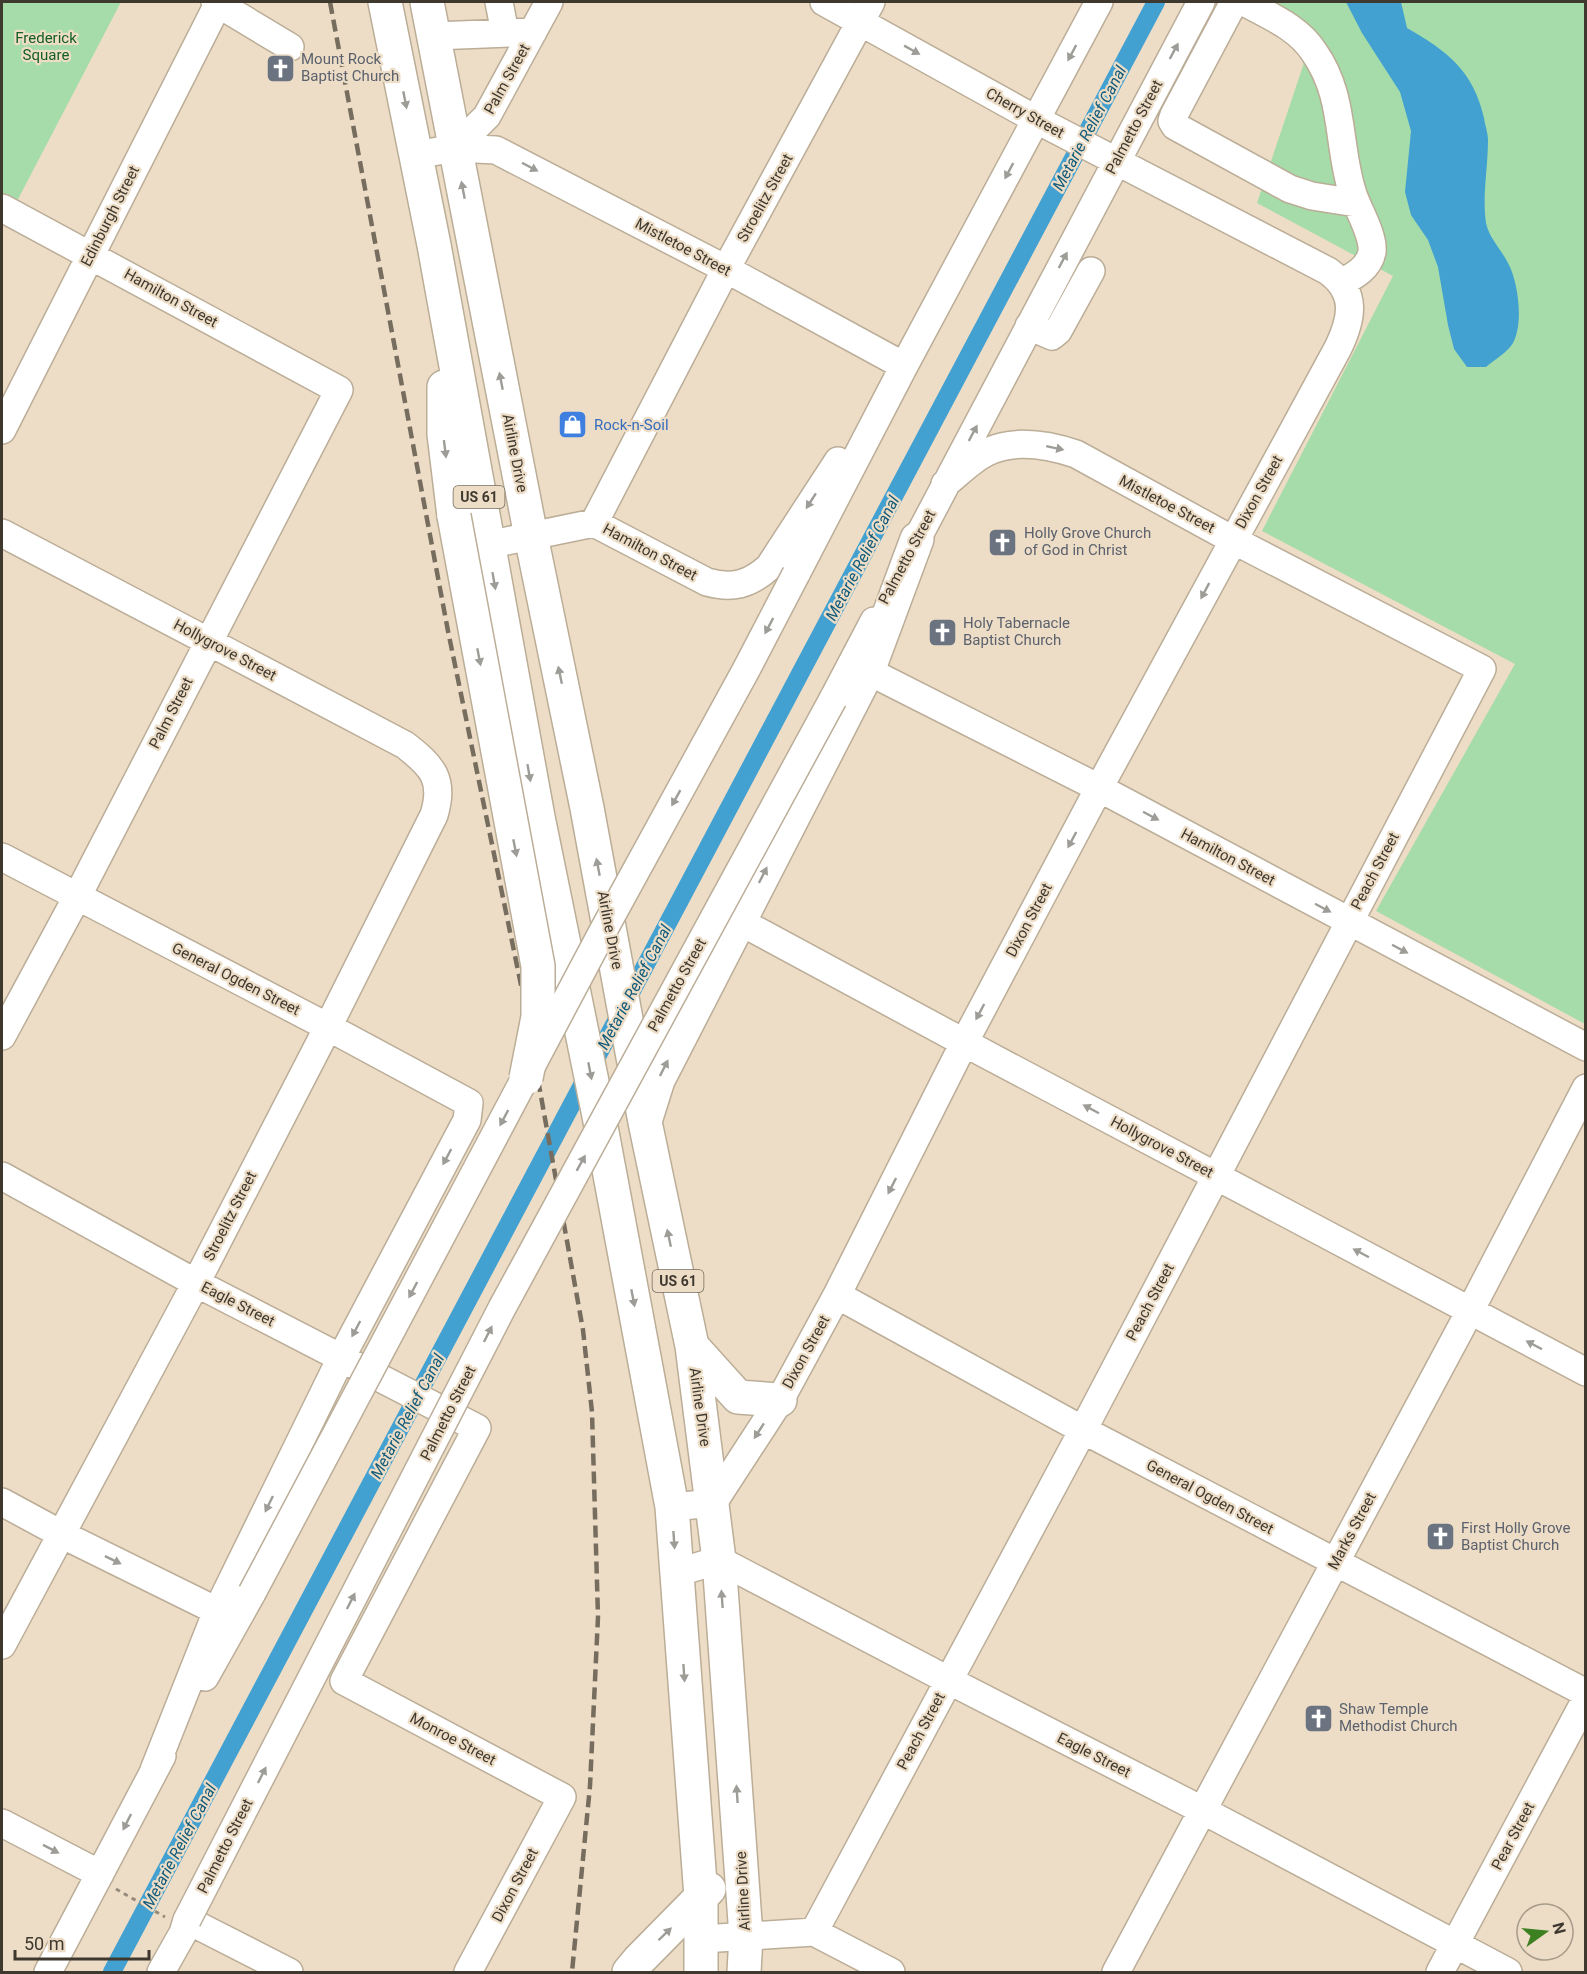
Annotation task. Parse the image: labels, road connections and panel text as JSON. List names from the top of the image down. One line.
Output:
{"streets":{"main road":["Airline Drive","US 61"],"street":["Palm Street","Cherry Street","Palmetto Street","Stroelitz Street","Edinburgh Street","Mistletoe Street","Hamilton Street","Dixon Street","Hollygrove Street","Peach Street","General Ogden Street","Eagle Street","Marks Street","Monroe Street","Pear Street"]},"crossings":[["Palm Street","Mistletoe Street"],["Palm Street","Hamilton Street"],["Palm Street","Airline Drive"],["Palm Street","Hollygrove Street"],["Palm Street","General Ogden Street"],["Cherry Street","Palmetto Street"],["Cherry Street","Stroelitz Street"],["Cherry Street","Dixon Street"],["Palmetto Street","Mistletoe Street"],["Stroelitz Street","Mistletoe Street"],["Stroelitz Street","Hamilton Street"],["Stroelitz Street","Hollygrove Street"],["Stroelitz Street","General Ogden Street"],["Stroelitz Street","Eagle Street"],["Edinburgh Street","Hamilton Street"],["Mistletoe Street","Hamilton Street"],["Mistletoe Street","Airline Drive"],["Mistletoe Street","Dixon Street"],["Mistletoe Street","US 61"],["Mistletoe Street","Peach Street"],["Hamilton Street","Airline Drive"],["Hamilton Street","Dixon Street"],["Hamilton Street","US 61"],["Hamilton Street","Peach Street"],["Airline Drive","Dixon Street"],["Airline Drive","Eagle Street"],["Dixon Street","Hollygrove Street"],["Dixon Street","General Ogden Street"],["Dixon Street","Monroe Street"],["Hollygrove Street","Peach Street"],["Hollygrove Street","Marks Street"],["Peach Street","General Ogden Street"],["Peach Street","Eagle Street"],["General Ogden Street","Eagle Street"],["General Ogden Street","Marks Street"],["Eagle Street","Marks Street"],["Eagle Street","Monroe Street"],["Eagle Street","Pear Street"]],"one_way":["Mistletoe Street","Dixon Street","Hollygrove Street"],"water":["Metarie Relief Canal"],"parks":["Frederick Square"],"places":{"church":["Mount Rock Baptist Church","Holly Grove Church of God in Christ","Holy Tabernacle Baptist Church","First Holly Grove Baptist Church","Shaw Temple Methodist Church"],"shop":["Rock-n-Soil"]},"scale_bar":"50 m","north":"right"}
